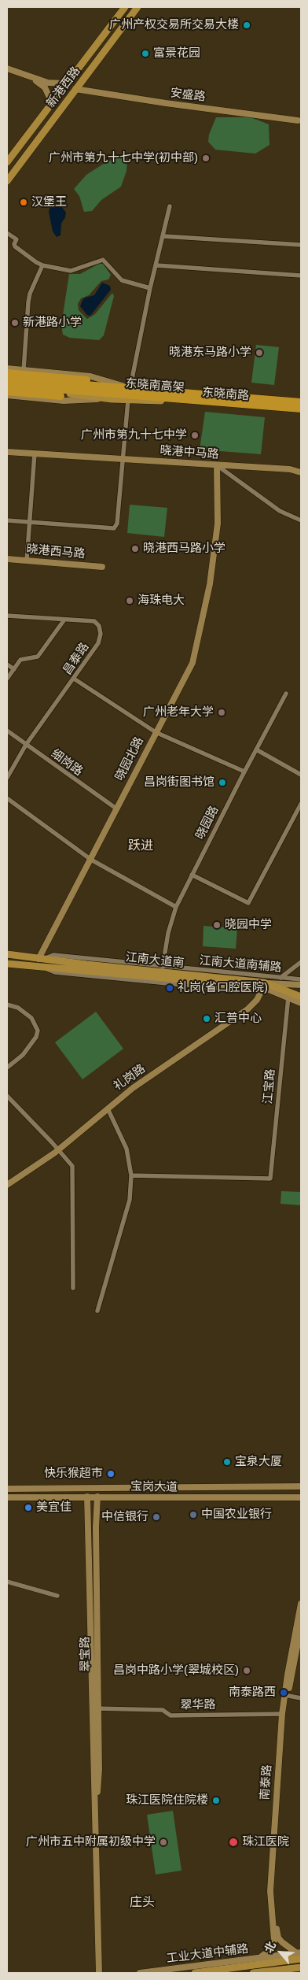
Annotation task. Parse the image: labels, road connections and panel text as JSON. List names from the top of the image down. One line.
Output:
{"streets":{"highway":["东晓南高架"],"main road":["新港西路","东晓南路","江南大道南"],"street":["安盛路","晓港中马路","晓港西马路","昌泰路","晓园北路","细岗路","晓园路","江南大道南辅路","礼岗路","江宝路","宝岗大道","翠宝路","翠华路","南泰路","工业大道中辅路"]},"crossings":[["新港西路","安盛路"],["东晓南高架","东晓南路"],["晓港中马路","晓园北路"],["昌泰路","细岗路"],["晓园北路","细岗路"],["晓园北路","江南大道南"],["晓园北路","江南大道南辅路"],["晓园路","江南大道南辅路"],["江南大道南","江南大道南辅路"],["江南大道南","礼岗路"],["江南大道南辅路","礼岗路"],["宝岗大道","翠宝路"],["翠宝路","翠华路"],["翠华路","南泰路"],["南泰路","工业大道中辅路"]],"districts":["跃进","庄头"],"places":["广州产权交易所交易大楼","富景花园","广州市第九十七中学(初中部)","汉堡王","新港路小学","晓港东马路小学","广州市第九十七中学","晓港西马路小学","海珠电大","广州老年大学","昌岗街图书馆","晓园中学","礼岗(省口腔医院)","汇普中心","宝泉大厦","快乐猴超市","美宜佳","中国农业银行","中信银行","昌岗中路小学(翠城校区)","南泰路西","珠江医院住院楼","广州市五中附属初级中学","珠江医院"],"north":"top left"}
